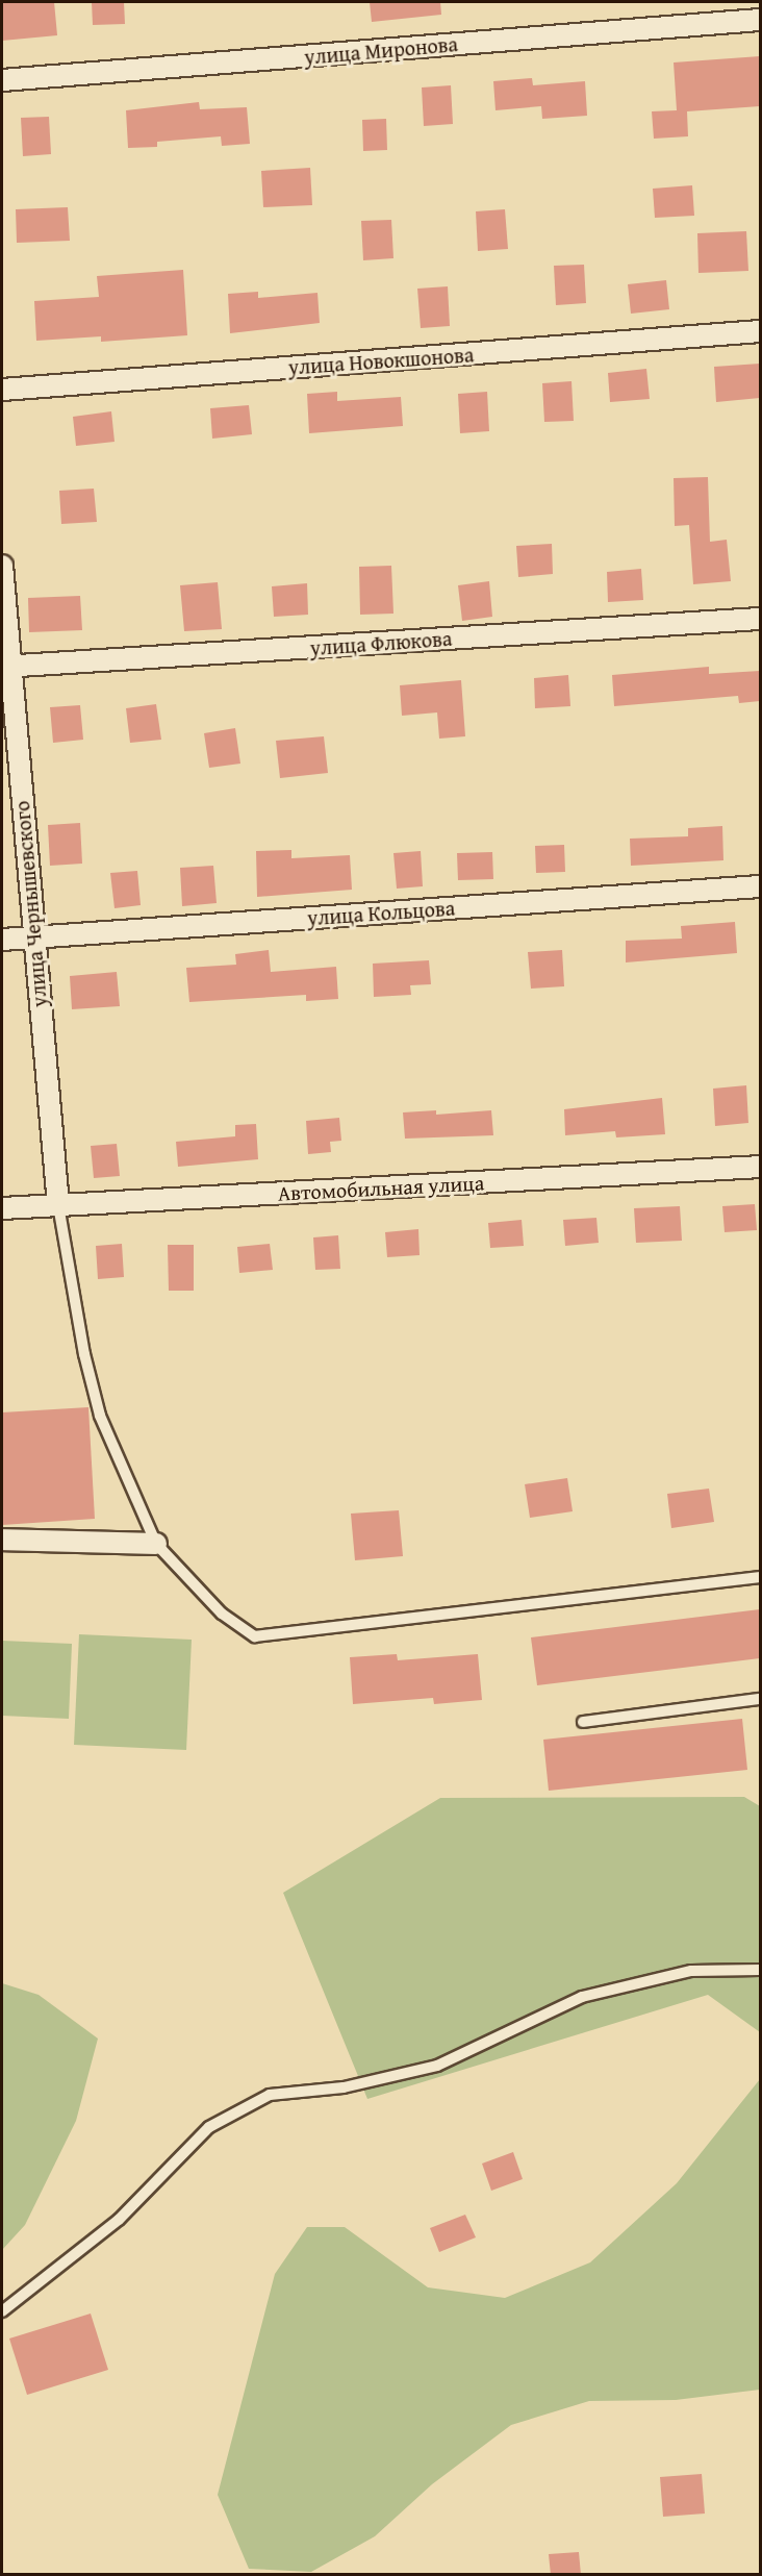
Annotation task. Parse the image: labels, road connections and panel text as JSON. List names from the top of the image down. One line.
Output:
{"streets":{"street":["улица Миронова","улица Новокшонова","улица Флюкова","улица Чернышевского","улица Кольцова","Автомобильная улица"]},"crossings":[["улица Флюкова","улица Чернышевского"],["улица Чернышевского","улица Кольцова"],["улица Чернышевского","Автомобильная улица"]]}
